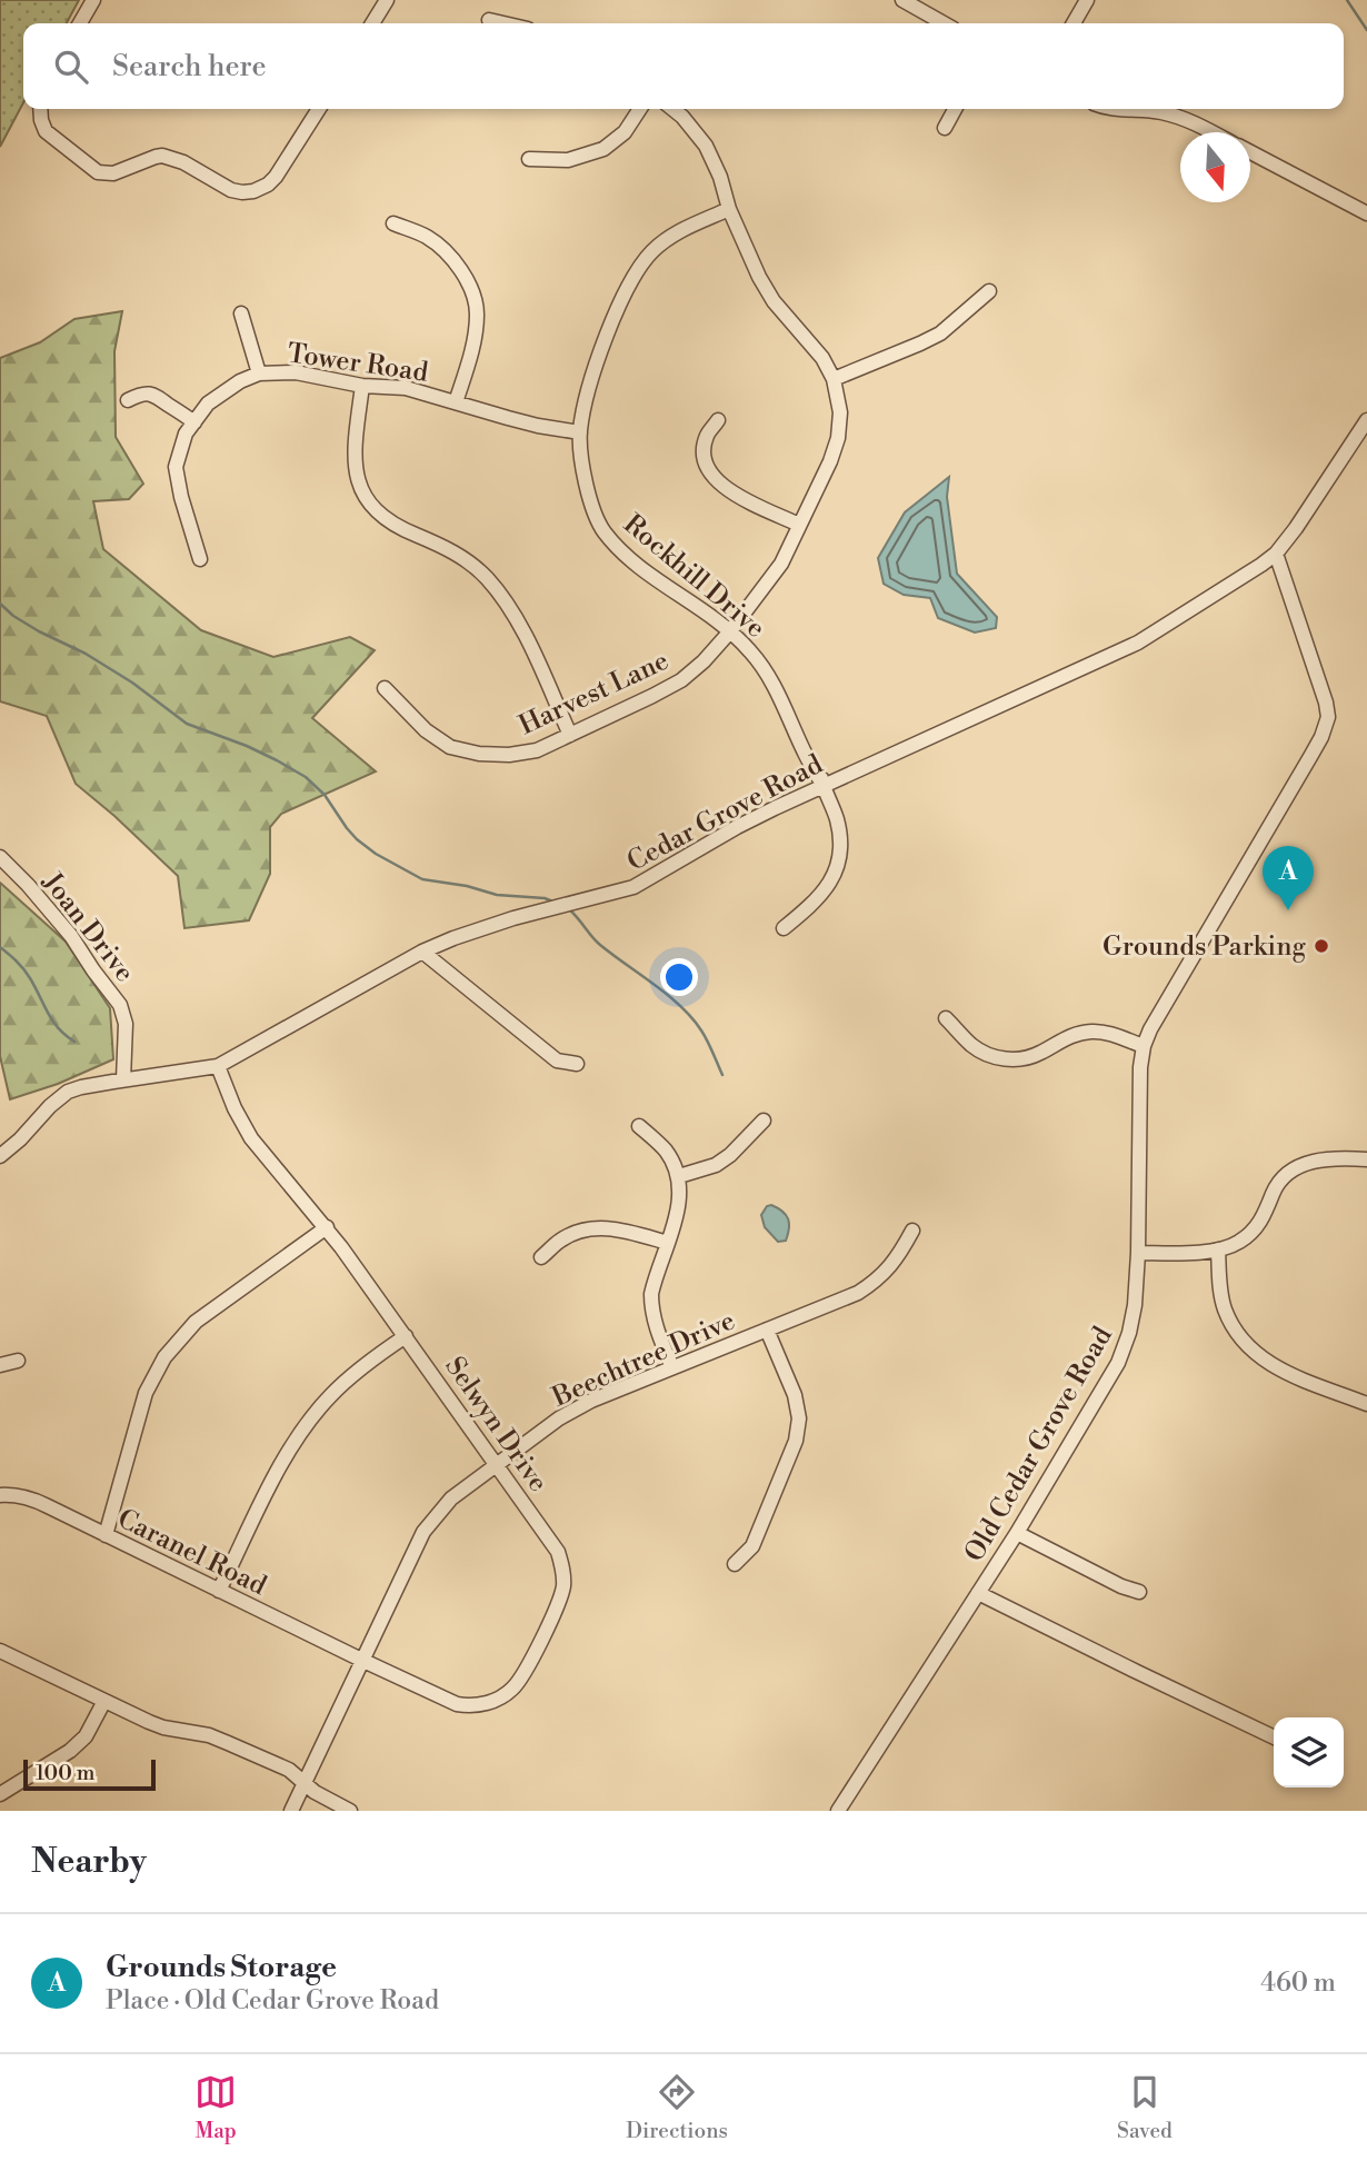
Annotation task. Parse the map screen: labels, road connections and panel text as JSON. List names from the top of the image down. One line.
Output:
{"streets":{"street":["Tower Road","Rockhill Drive","Harvest Lane","Cedar Grove Road","Joan Drive","Beechtree Drive","Selwyn Drive","Old Cedar Grove Road","Caranel Road"]},"crossings":[["Tower Road","Rockhill Drive"],["Rockhill Drive","Harvest Lane"],["Rockhill Drive","Cedar Grove Road"],["Cedar Grove Road","Joan Drive"],["Cedar Grove Road","Selwyn Drive"],["Cedar Grove Road","Old Cedar Grove Road"],["Beechtree Drive","Selwyn Drive"],["Beechtree Drive","Caranel Road"],["Selwyn Drive","Caranel Road"]],"places":["Grounds Parking"],"scale_bar":"100 m","north":"bottom","page":{"search":"Search here","pins":"A","scale":"100 m","heading":"Nearby","list":[{"mark":"A","name":"Grounds Storage","note":"Place · Old Cedar Grove Road","value":"460 m"}],"nav":["Map","Directions","Saved"]}}
